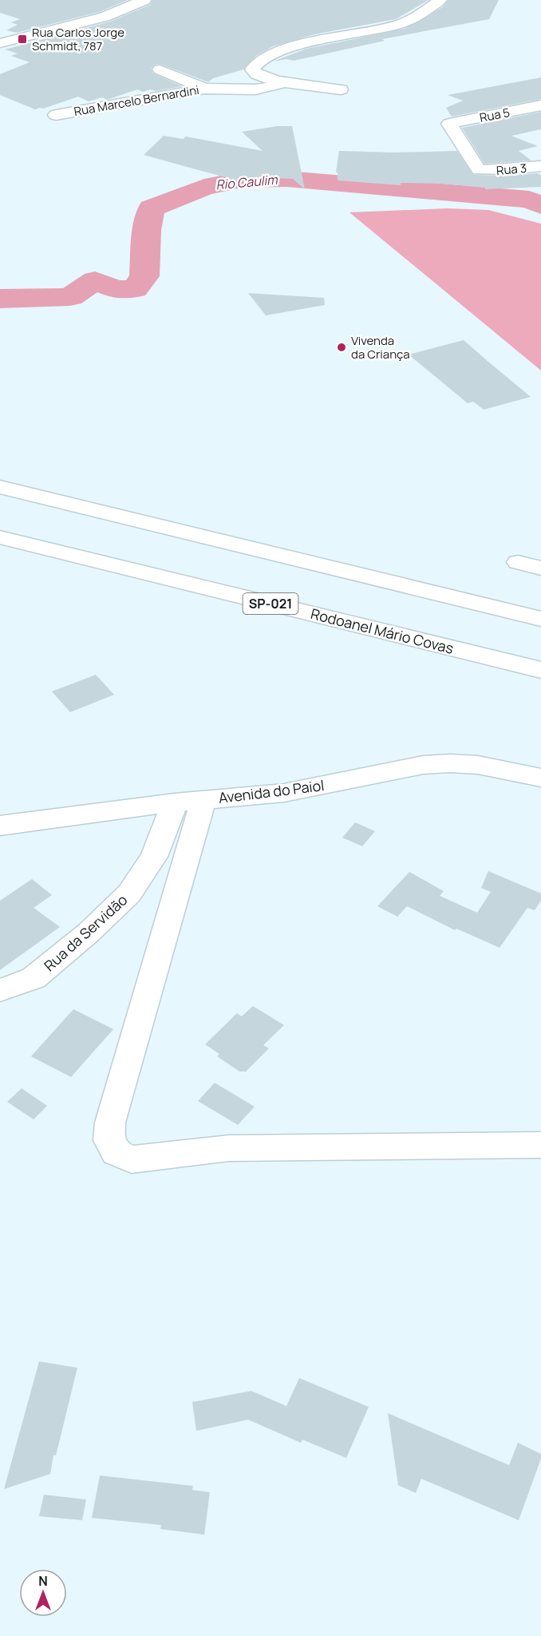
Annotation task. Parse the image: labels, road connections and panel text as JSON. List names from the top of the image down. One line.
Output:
{"streets":{"main road":["Rua Marcelo Bernardini","Rua 5","Rua 3","SP-021","Rodoanel Mário Covas","Avenida do Paiol","Rua da Servidão"]},"crossings":[["Rua 5","Rua 3"],["Avenida do Paiol","Rua da Servidão"]],"water":["Rio Caulim"],"places":{"transit":["Rua Carlos Jorge Schmidt, 787"],"other":["Vivenda da Criança"]},"north":"top"}
